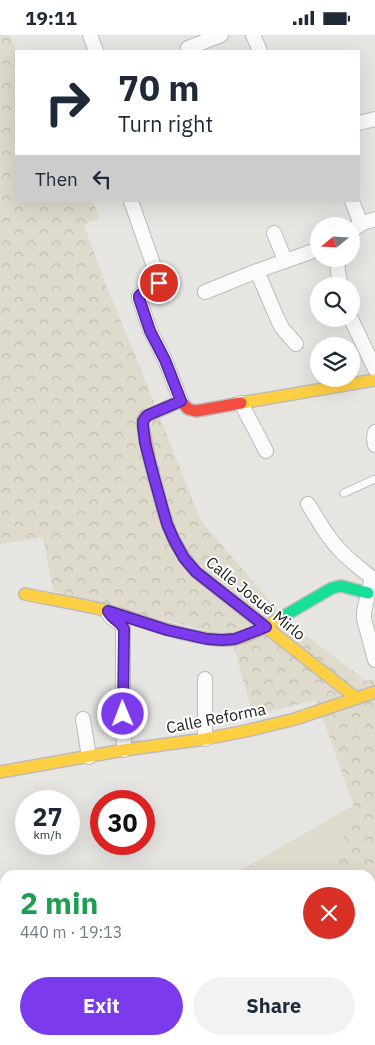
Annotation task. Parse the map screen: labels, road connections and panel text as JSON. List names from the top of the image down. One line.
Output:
{"streets":{"street":["Calle Josué Mirlo","Calle Reforma"]},"crossings":[["Calle Josué Mirlo","Calle Reforma"]],"north":"left","page":{"status":"19:11","turn":["70 m","Turn right"],"then":"Then","speed":"27 km/h","limit":"30","heading":["2 min","440 m · 19:13"],"buttons":["Exit","Share"]}}
